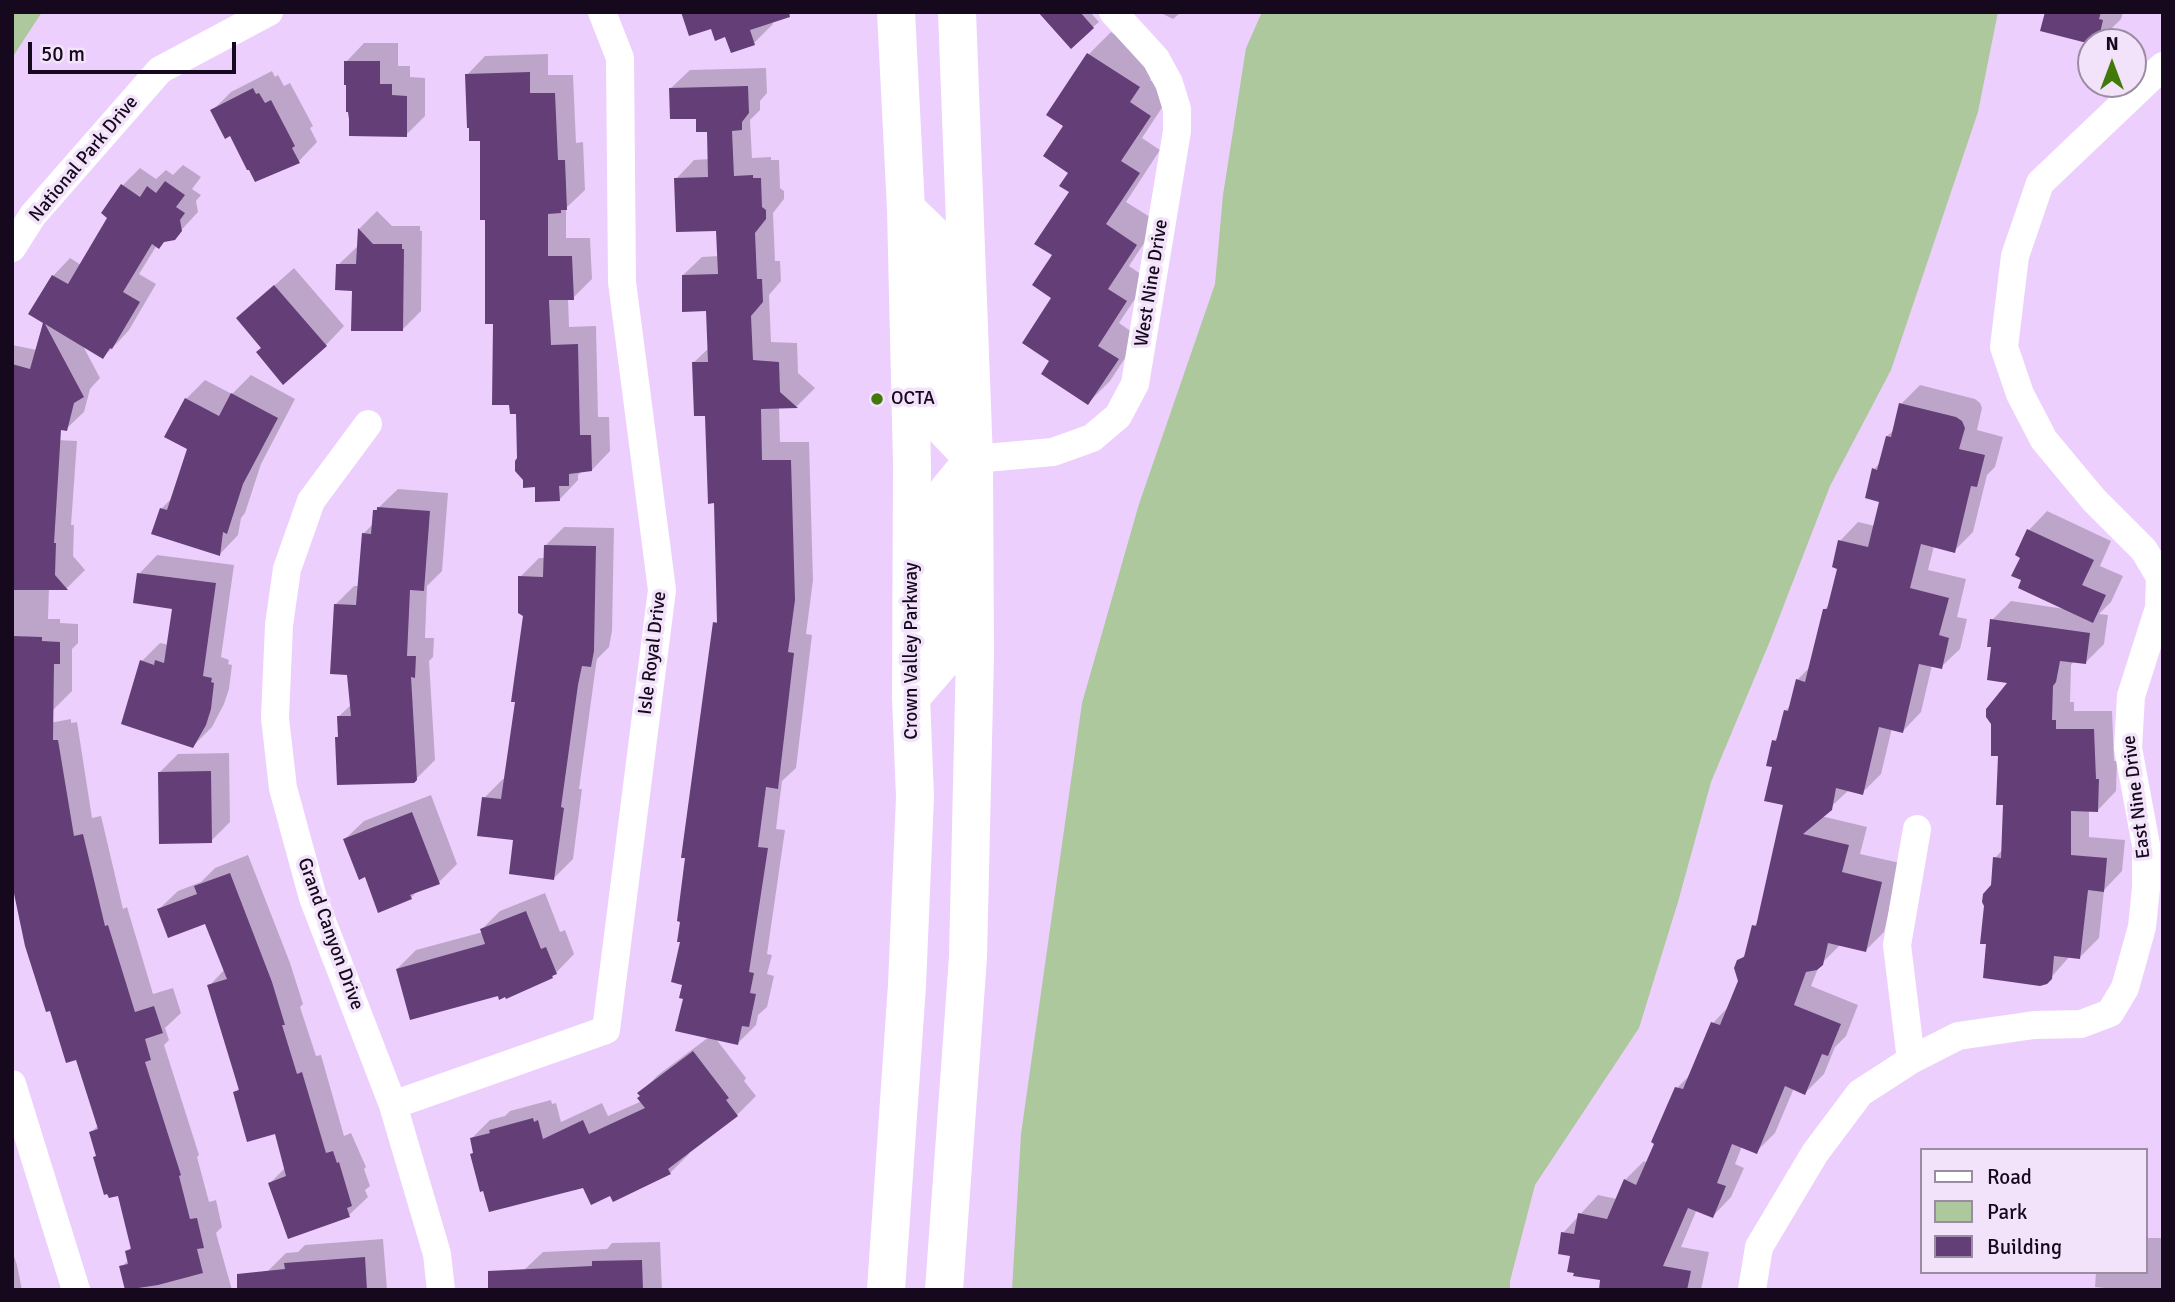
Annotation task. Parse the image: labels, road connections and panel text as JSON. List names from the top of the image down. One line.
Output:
{"streets":{"main road":["Crown Valley Parkway"],"street":["National Park Drive","West Nine Drive","Isle Royal Drive","East Nine Drive","Grand Canyon Drive"]},"crossings":[["Isle Royal Drive","Grand Canyon Drive"]],"places":["OCTA"],"legend":["Road","Park","Building"],"scale_bar":"50 m","north":"top"}
